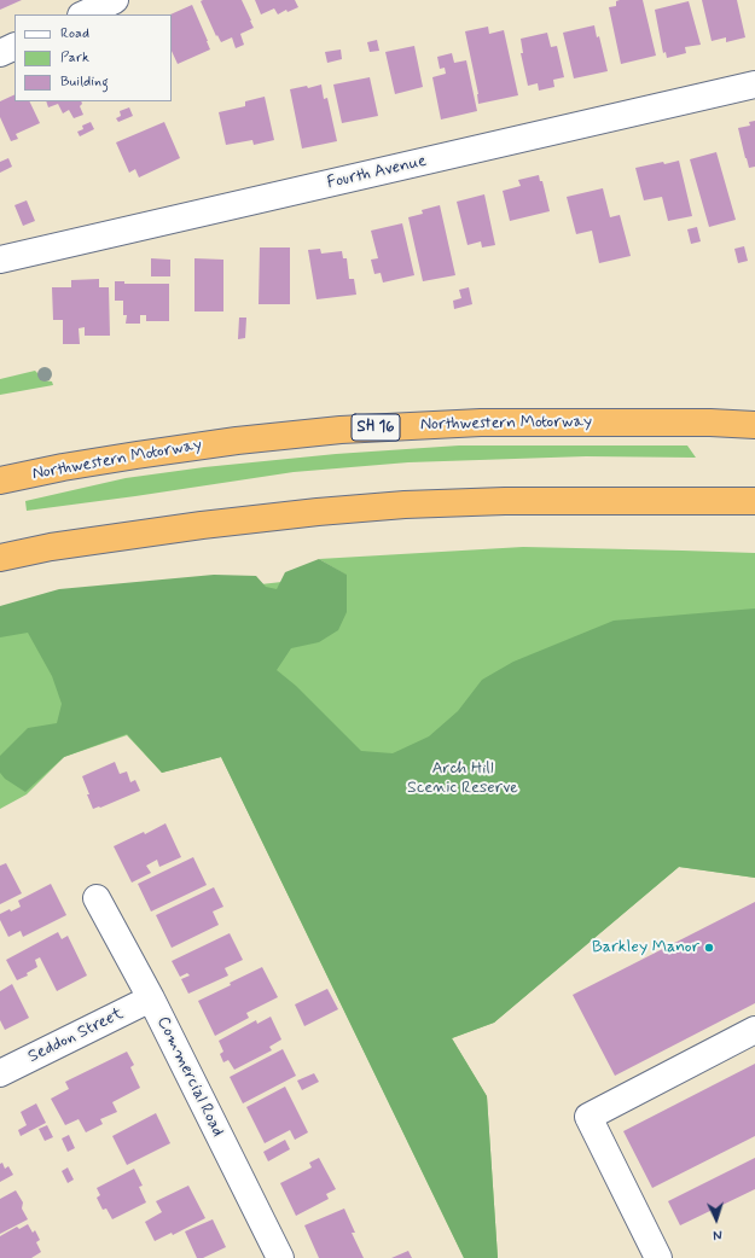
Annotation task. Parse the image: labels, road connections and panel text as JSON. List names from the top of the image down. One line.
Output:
{"streets":{"highway":["Northwestern Motorway","SH 16"],"street":["Fourth Avenue","Seddon Street","Commercial Road"]},"crossings":[["Seddon Street","Commercial Road"]],"parks":["Arch Hill Scenic Reserve"],"places":["Barkley Manor"],"legend":["Road","Park","Building"],"north":"bottom"}
